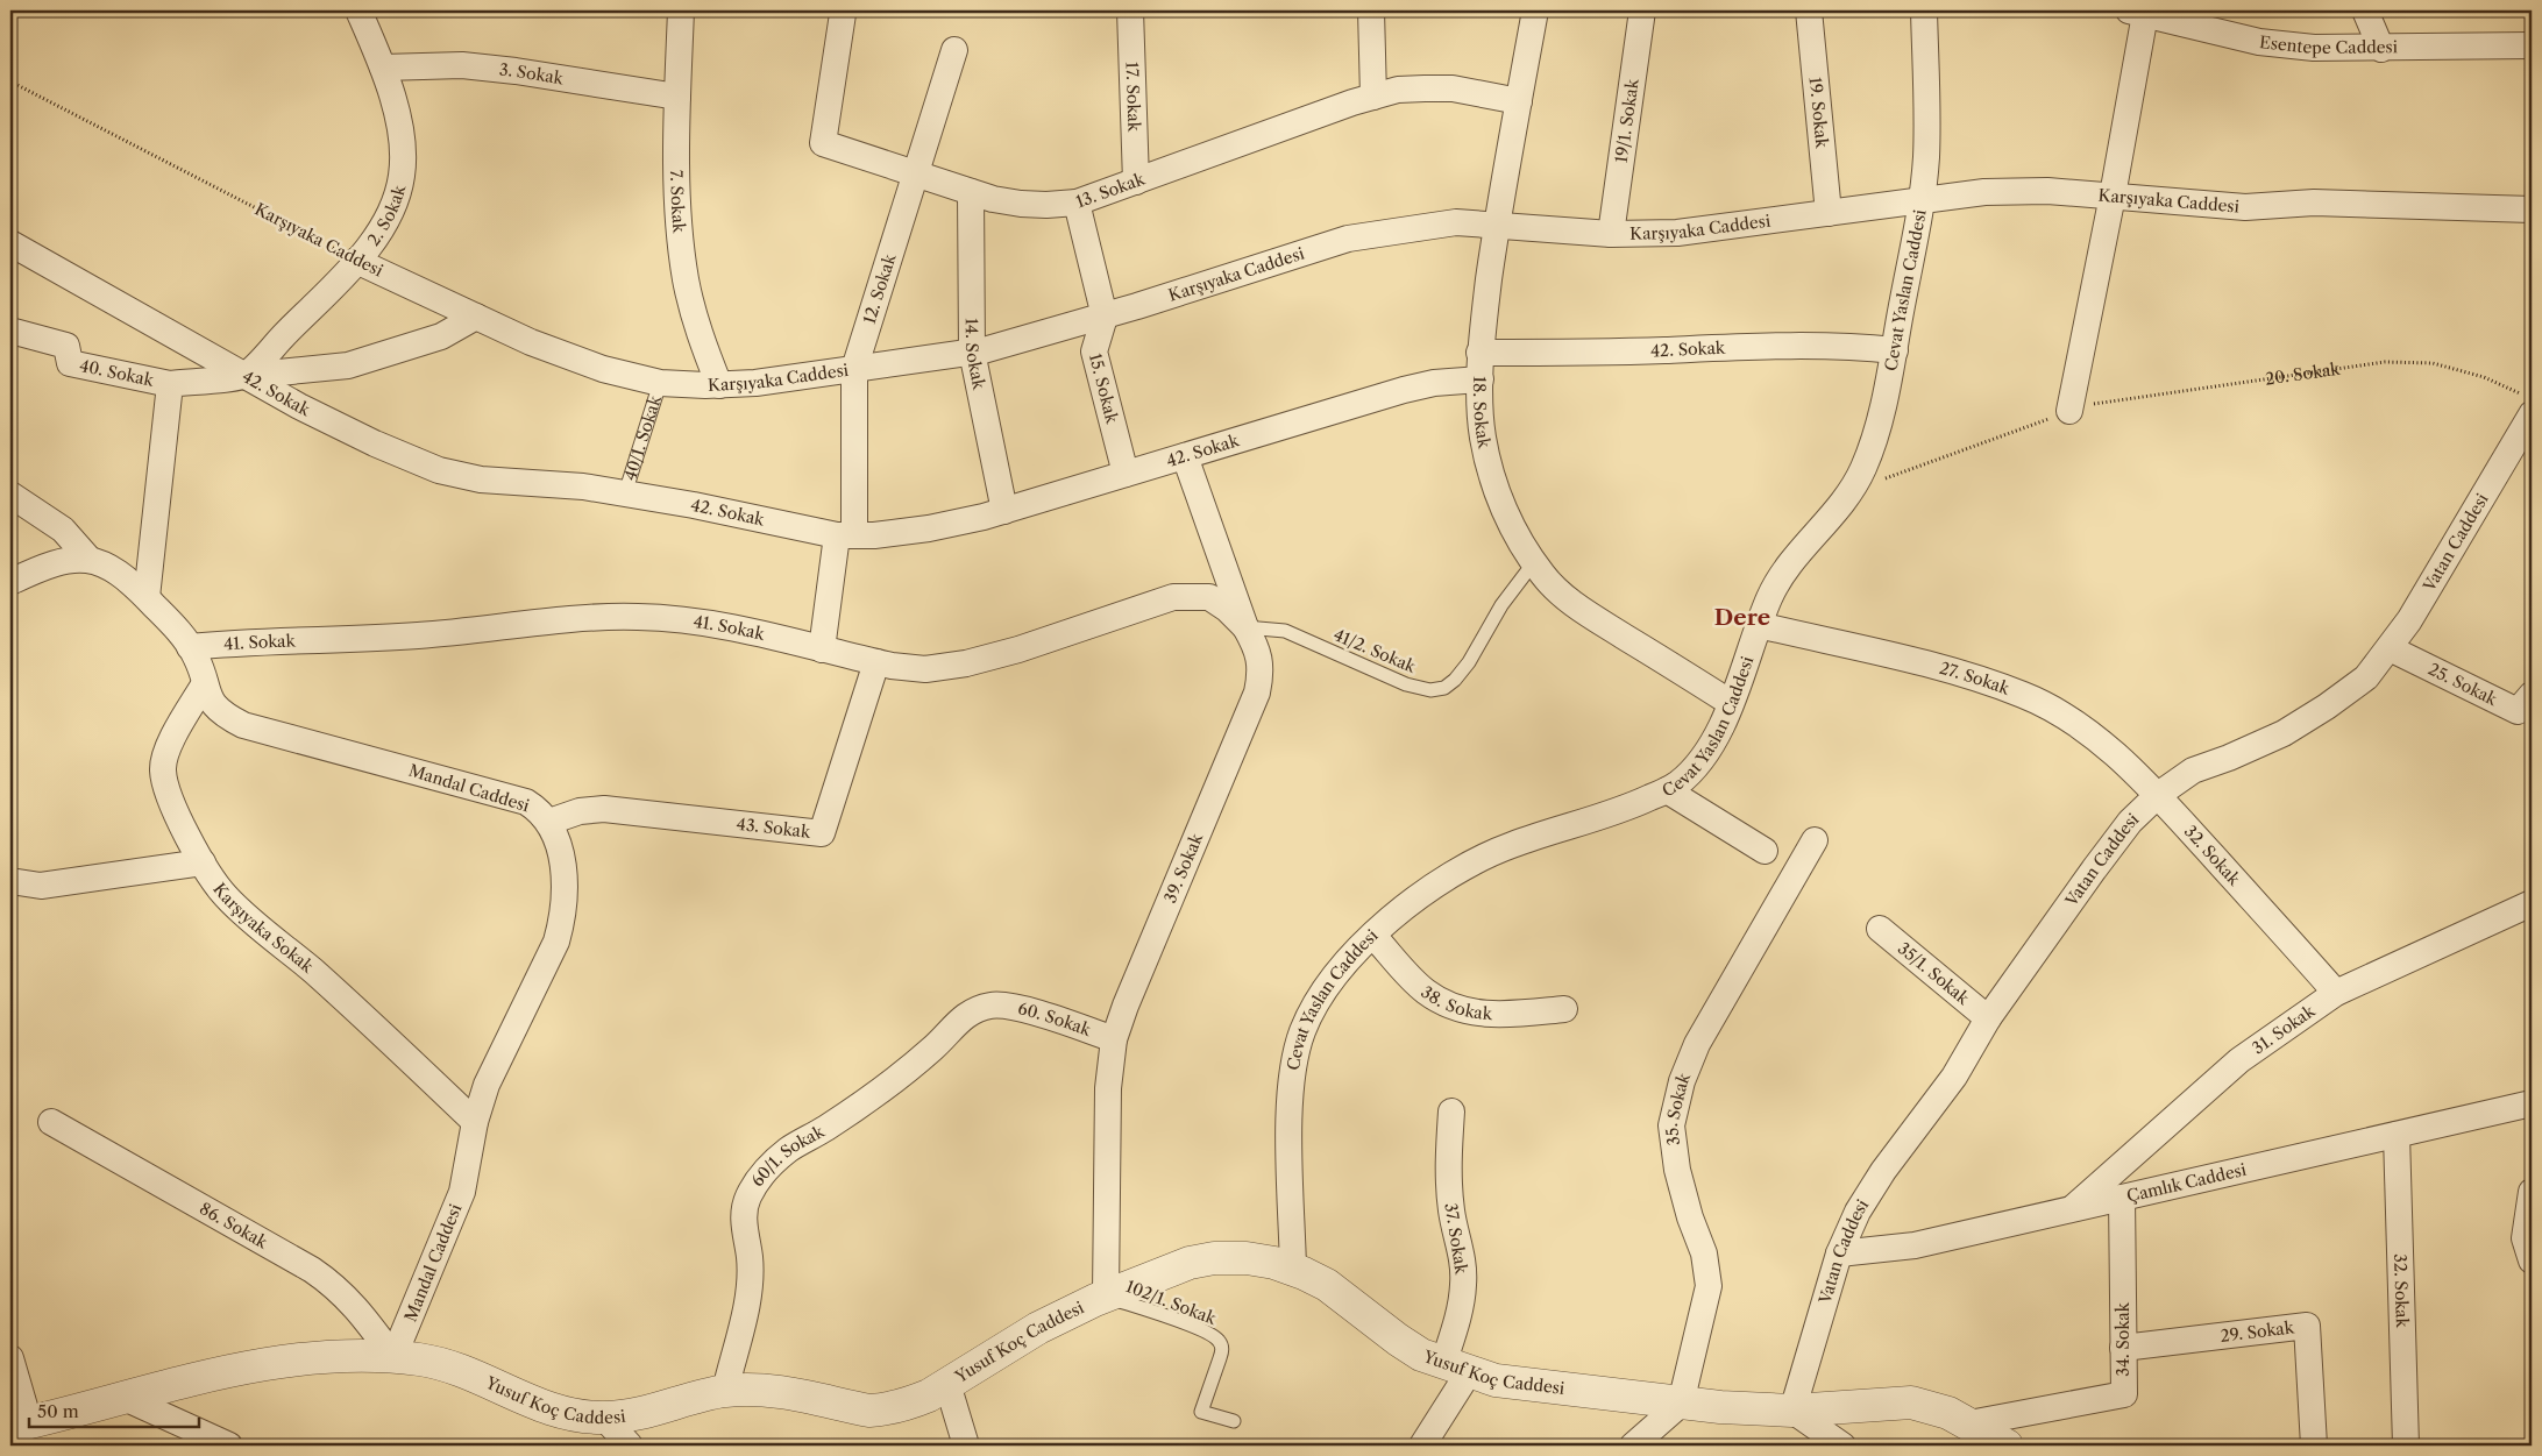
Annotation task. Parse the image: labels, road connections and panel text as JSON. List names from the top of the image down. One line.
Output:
{"streets":{"street":["Esentepe Caddesi","3. Sokak","17. Sokak","19. Sokak","19/1. Sokak","13. Sokak","7. Sokak","Karşıyaka Caddesi","2. Sokak","12. Sokak","Cevat Yaslan Caddesi","42. Sokak","14. Sokak","40. Sokak","15. Sokak","18. Sokak","Vatan Caddesi","41. Sokak","27. Sokak","25. Sokak","Mandal Caddesi","43. Sokak","32. Sokak","39. Sokak","Karşıyaka Sokak","35/1. Sokak","38. Sokak","60. Sokak","31. Sokak","35. Sokak","60/1. Sokak","Çamlık Caddesi","86. Sokak","37. Sokak","29. Sokak","34. Sokak","Yusuf Koç Caddesi"],"lane":["40/1. Sokak","41/2. Sokak","102/1. Sokak"],"path":["20. Sokak"]},"crossings":[["3. Sokak","7. Sokak"],["3. Sokak","2. Sokak"],["17. Sokak","13. Sokak"],["19. Sokak","Karşıyaka Caddesi"],["19/1. Sokak","Karşıyaka Caddesi"],["13. Sokak","12. Sokak"],["13. Sokak","14. Sokak"],["13. Sokak","18. Sokak"],["7. Sokak","Karşıyaka Caddesi"],["Karşıyaka Caddesi","2. Sokak"],["Karşıyaka Caddesi","12. Sokak"],["Karşıyaka Caddesi","Cevat Yaslan Caddesi"],["Karşıyaka Caddesi","14. Sokak"],["Karşıyaka Caddesi","15. Sokak"],["Karşıyaka Caddesi","18. Sokak"],["Karşıyaka Caddesi","40/1. Sokak"],["2. Sokak","42. Sokak"],["12. Sokak","42. Sokak"],["12. Sokak","41. Sokak"],["Cevat Yaslan Caddesi","42. Sokak"],["Cevat Yaslan Caddesi","20. Sokak"],["Cevat Yaslan Caddesi","18. Sokak"],["Cevat Yaslan Caddesi","27. Sokak"],["Cevat Yaslan Caddesi","38. Sokak"],["Cevat Yaslan Caddesi","Yusuf Koç Caddesi"],["42. Sokak","14. Sokak"],["42. Sokak","15. Sokak"],["42. Sokak","18. Sokak"],["42. Sokak","40/1. Sokak"],["42. Sokak","39. Sokak"],["20. Sokak","Vatan Caddesi"],["18. Sokak","41/2. Sokak"],["Vatan Caddesi","27. Sokak"],["Vatan Caddesi","25. Sokak"],["Vatan Caddesi","32. Sokak"],["Vatan Caddesi","35/1. Sokak"],["Vatan Caddesi","Çamlık Caddesi"],["Vatan Caddesi","Yusuf Koç Caddesi"],["41. Sokak","41/2. Sokak"],["41. Sokak","Mandal Caddesi"],["41. Sokak","43. Sokak"],["41. Sokak","39. Sokak"],["41/2. Sokak","39. Sokak"],["27. Sokak","32. Sokak"],["Mandal Caddesi","43. Sokak"],["Mandal Caddesi","Karşıyaka Sokak"],["Mandal Caddesi","86. Sokak"],["Mandal Caddesi","Yusuf Koç Caddesi"],["32. Sokak","31. Sokak"],["32. Sokak","Çamlık Caddesi"],["39. Sokak","60. Sokak"],["39. Sokak","102/1. Sokak"],["39. Sokak","Yusuf Koç Caddesi"],["60. Sokak","60/1. Sokak"],["31. Sokak","Çamlık Caddesi"],["35. Sokak","Yusuf Koç Caddesi"],["60/1. Sokak","Yusuf Koç Caddesi"],["Çamlık Caddesi","34. Sokak"],["86. Sokak","Yusuf Koç Caddesi"],["37. Sokak","Yusuf Koç Caddesi"],["102/1. Sokak","Yusuf Koç Caddesi"],["29. Sokak","34. Sokak"],["34. Sokak","Yusuf Koç Caddesi"]],"districts":["Dere"],"scale_bar":"50 m"}
